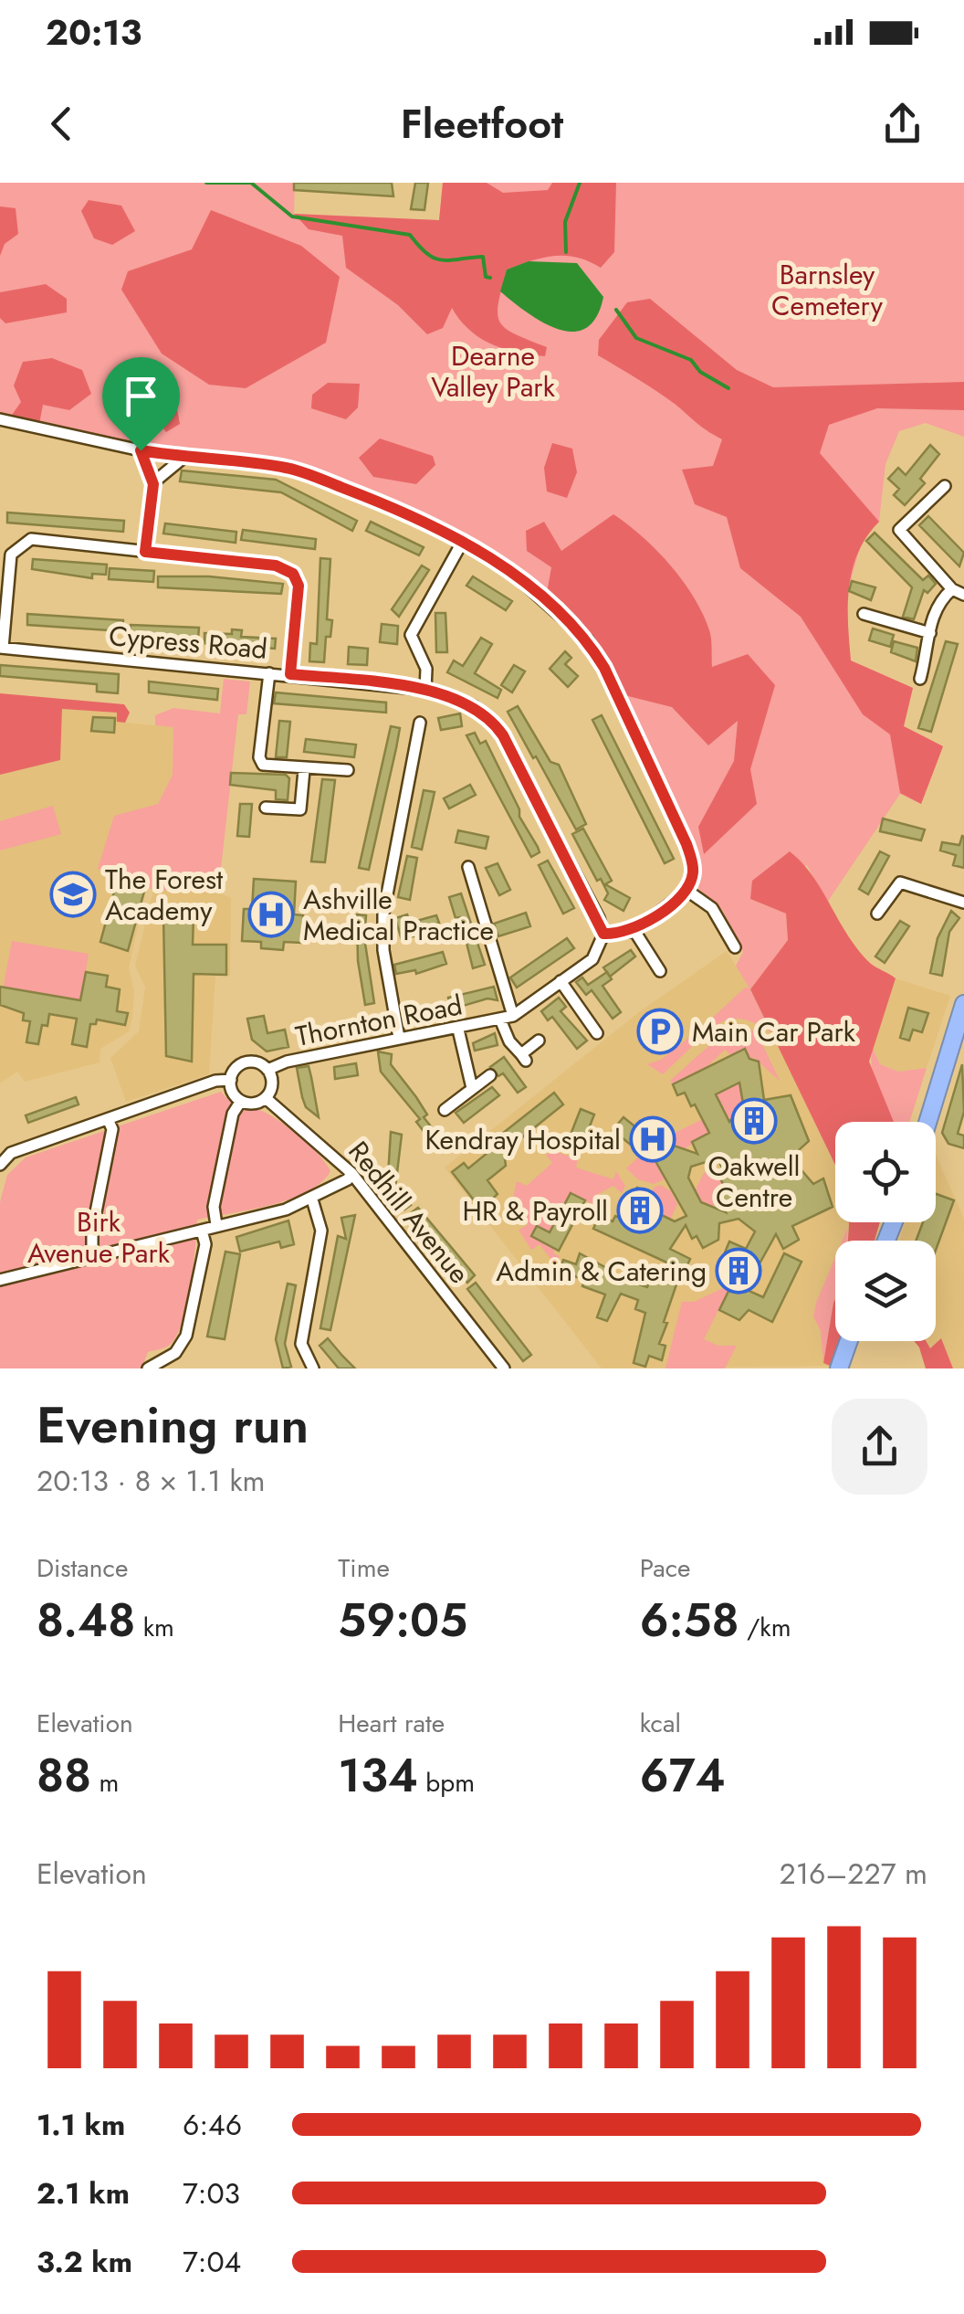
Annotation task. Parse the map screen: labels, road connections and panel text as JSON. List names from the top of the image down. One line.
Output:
{"streets":{"street":["Cypress Road","Thornton Road","Redhill Avenue"]},"crossings":[["Cypress Road","Thornton Road"],["Thornton Road","Redhill Avenue"]],"parks":["Barnsley Cemetery","Dearne Valley Park","Birk Avenue Park"],"places":{"school or university":["The Forest Academy"],"hospital":["Ashville Medical Practice","Kendray Hospital"],"parking":["Main Car Park"],"building":["Oakwell Centre","HR & Payroll","Admin & Catering"]},"page":{"status":"20:13","header":"Fleetfoot","heading":["Evening run","20:13 · 8 × 1.1 km"],"stats":[["Distance","8.48 km"],["Time","59:05"],["Pace","6:58 /km"],["Elevation","88 m"],["Heart rate","134 bpm"],["kcal","674"]],"chart":["Elevation","216–227 m"],"list":[{"name":"1.1 km","note":"6:46"},{"name":"2.1 km","note":"7:03"},{"name":"3.2 km","note":"7:04"}]}}
